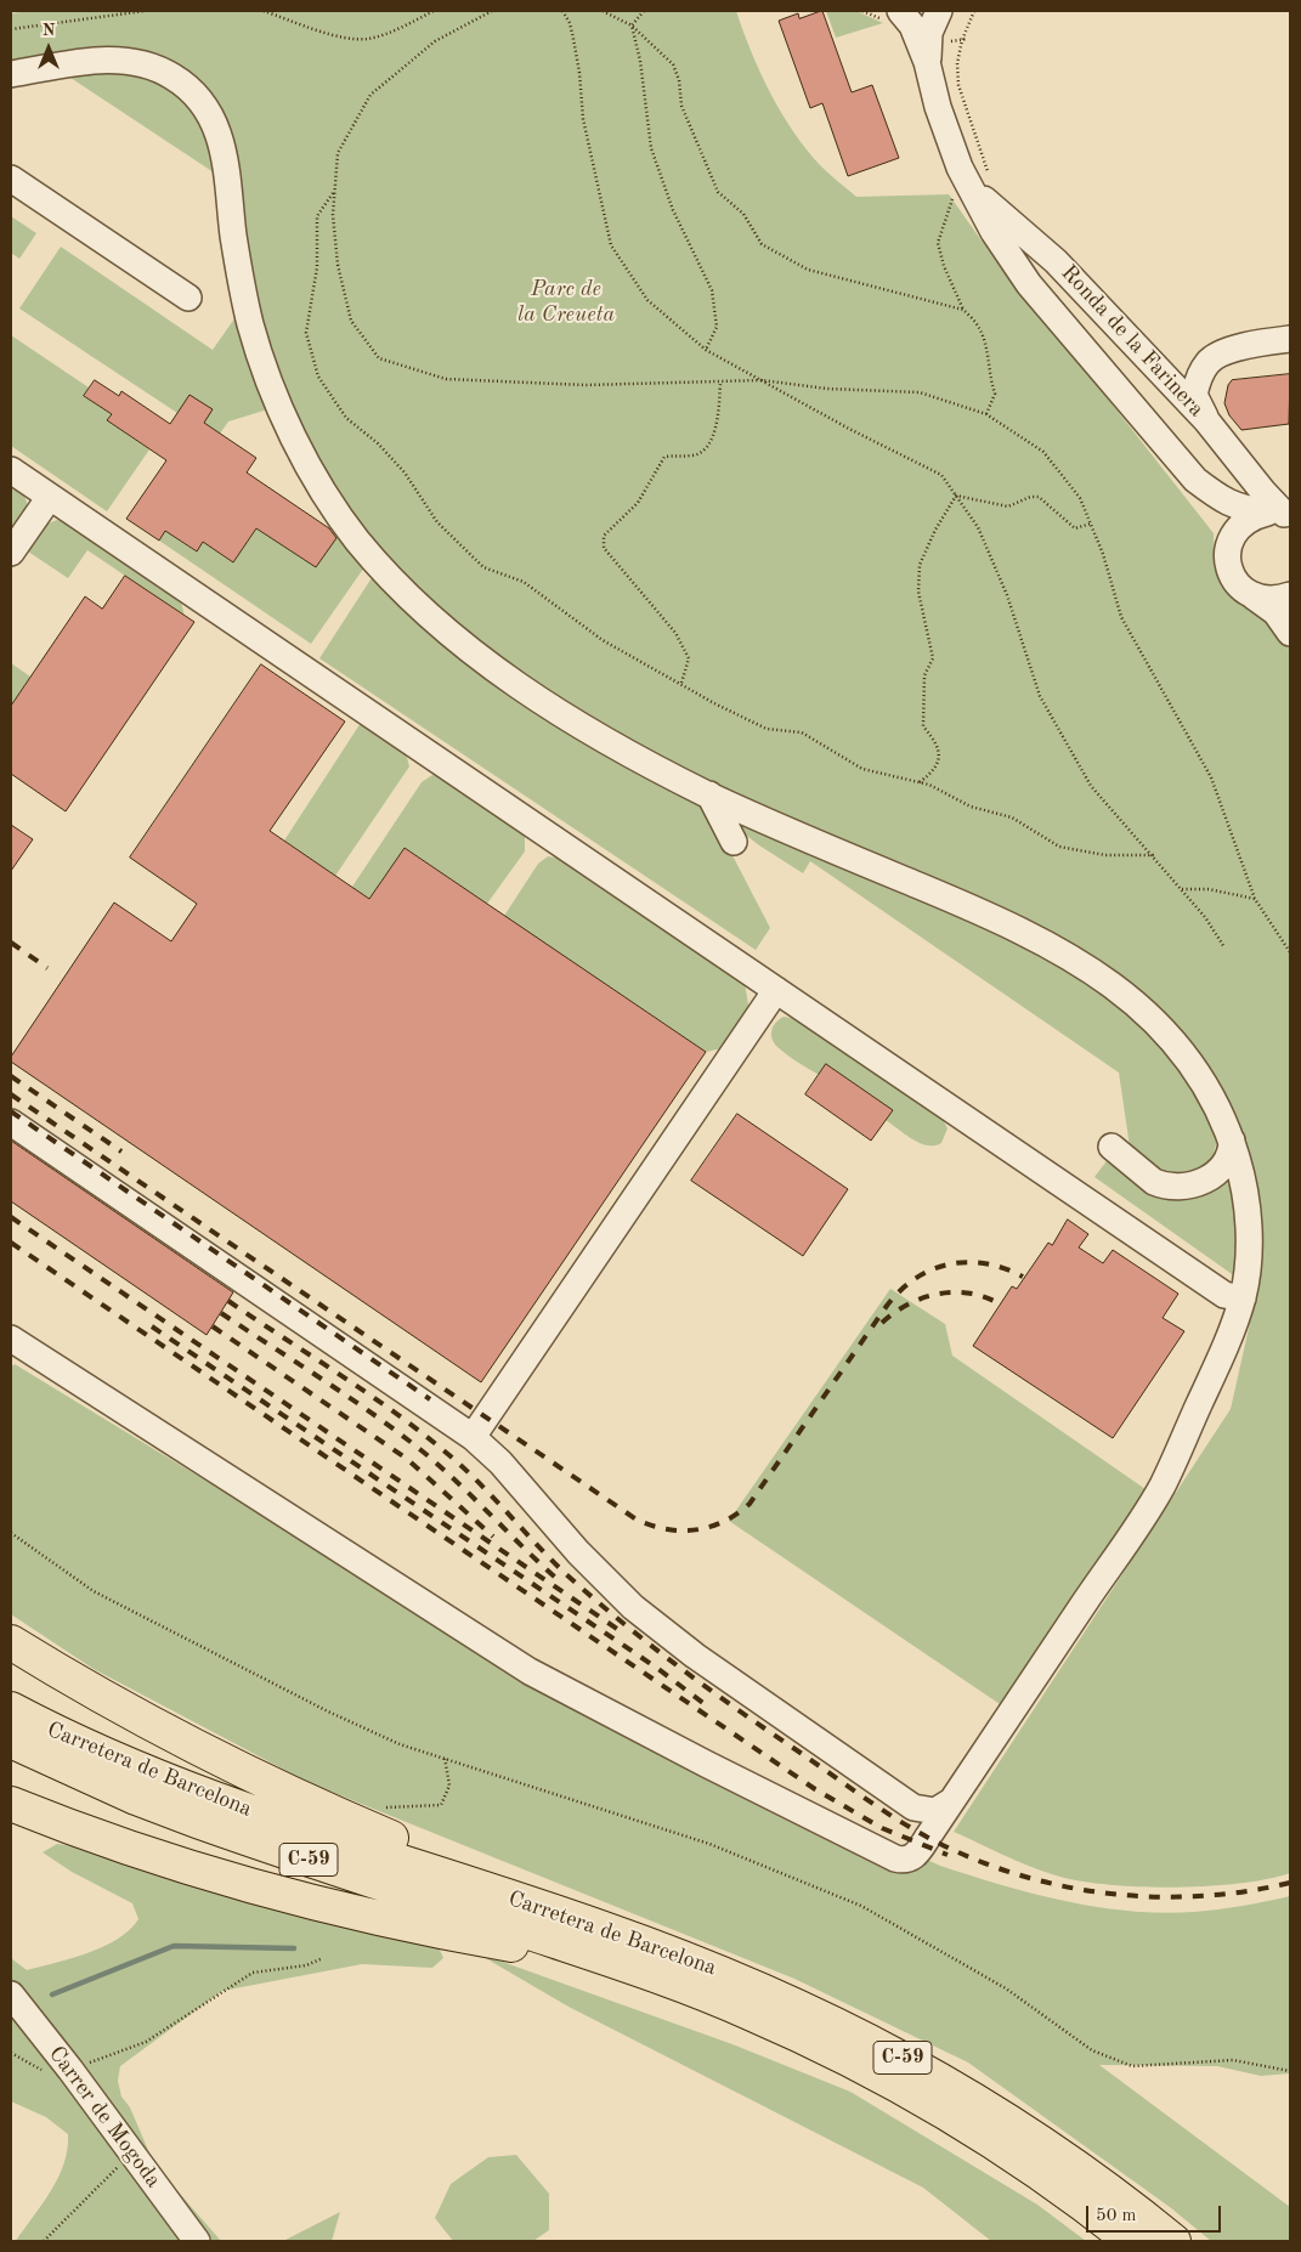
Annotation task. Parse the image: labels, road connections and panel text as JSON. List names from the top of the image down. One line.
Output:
{"streets":{"highway":["Carretera de Barcelona","C-59"],"street":["Ronda de la Farinera","Carrer de Mogoda"]},"parks":["Parc de la Creueta"],"scale_bar":"50 m","north":"top"}
